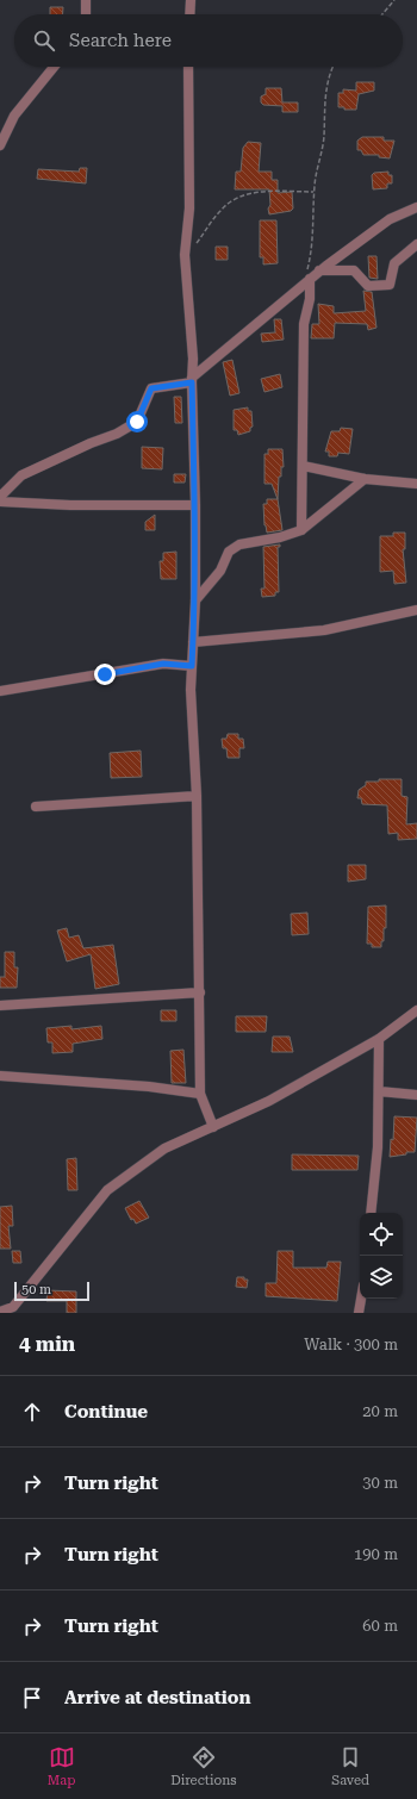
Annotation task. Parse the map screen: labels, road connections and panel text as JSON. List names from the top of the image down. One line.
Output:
{"scale_bar":"50 m","page":{"search":"Search here","scale":"50 m","heading":["4 min","Walk · 300 m"],"list":[["Continue","20 m"],["Turn right","30 m"],["Turn right","190 m"],["Turn right","60 m"],"Arrive at destination"],"nav":["Map","Directions","Saved"]}}
